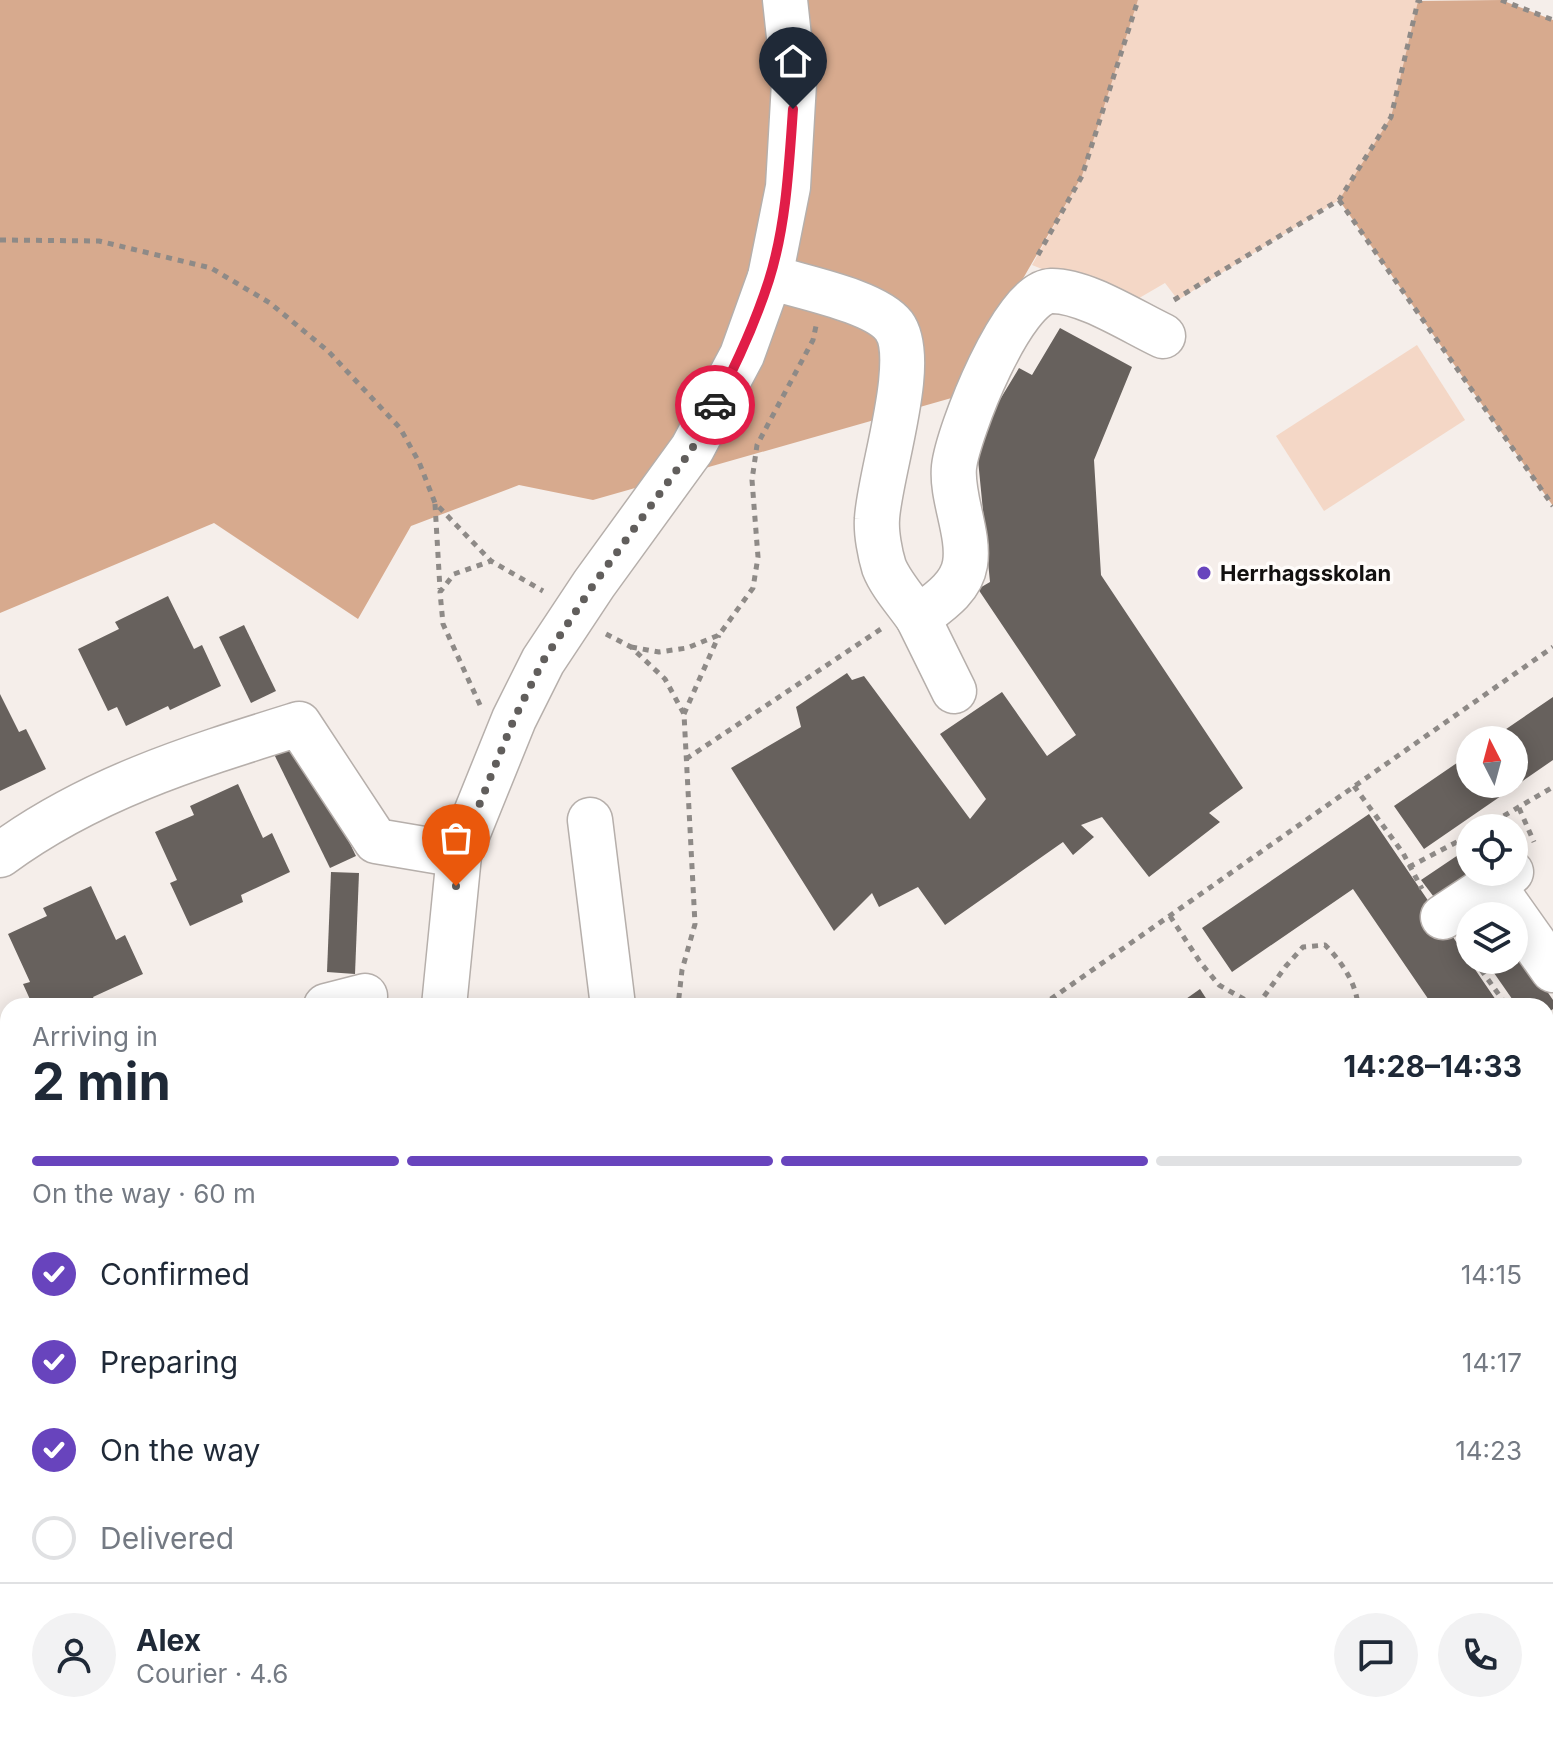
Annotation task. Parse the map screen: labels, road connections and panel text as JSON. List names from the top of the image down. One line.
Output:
{"places":["Herrhagsskolan"],"north":"top","page":{"heading":["2 min","Arriving in","14:28–14:33"],"panel":["Alex","Courier · 4.6"],"bar":"On the way · 60 m","list":[["Confirmed","14:15"],["Preparing","14:17"],["On the way","14:23"],"Delivered"]}}
